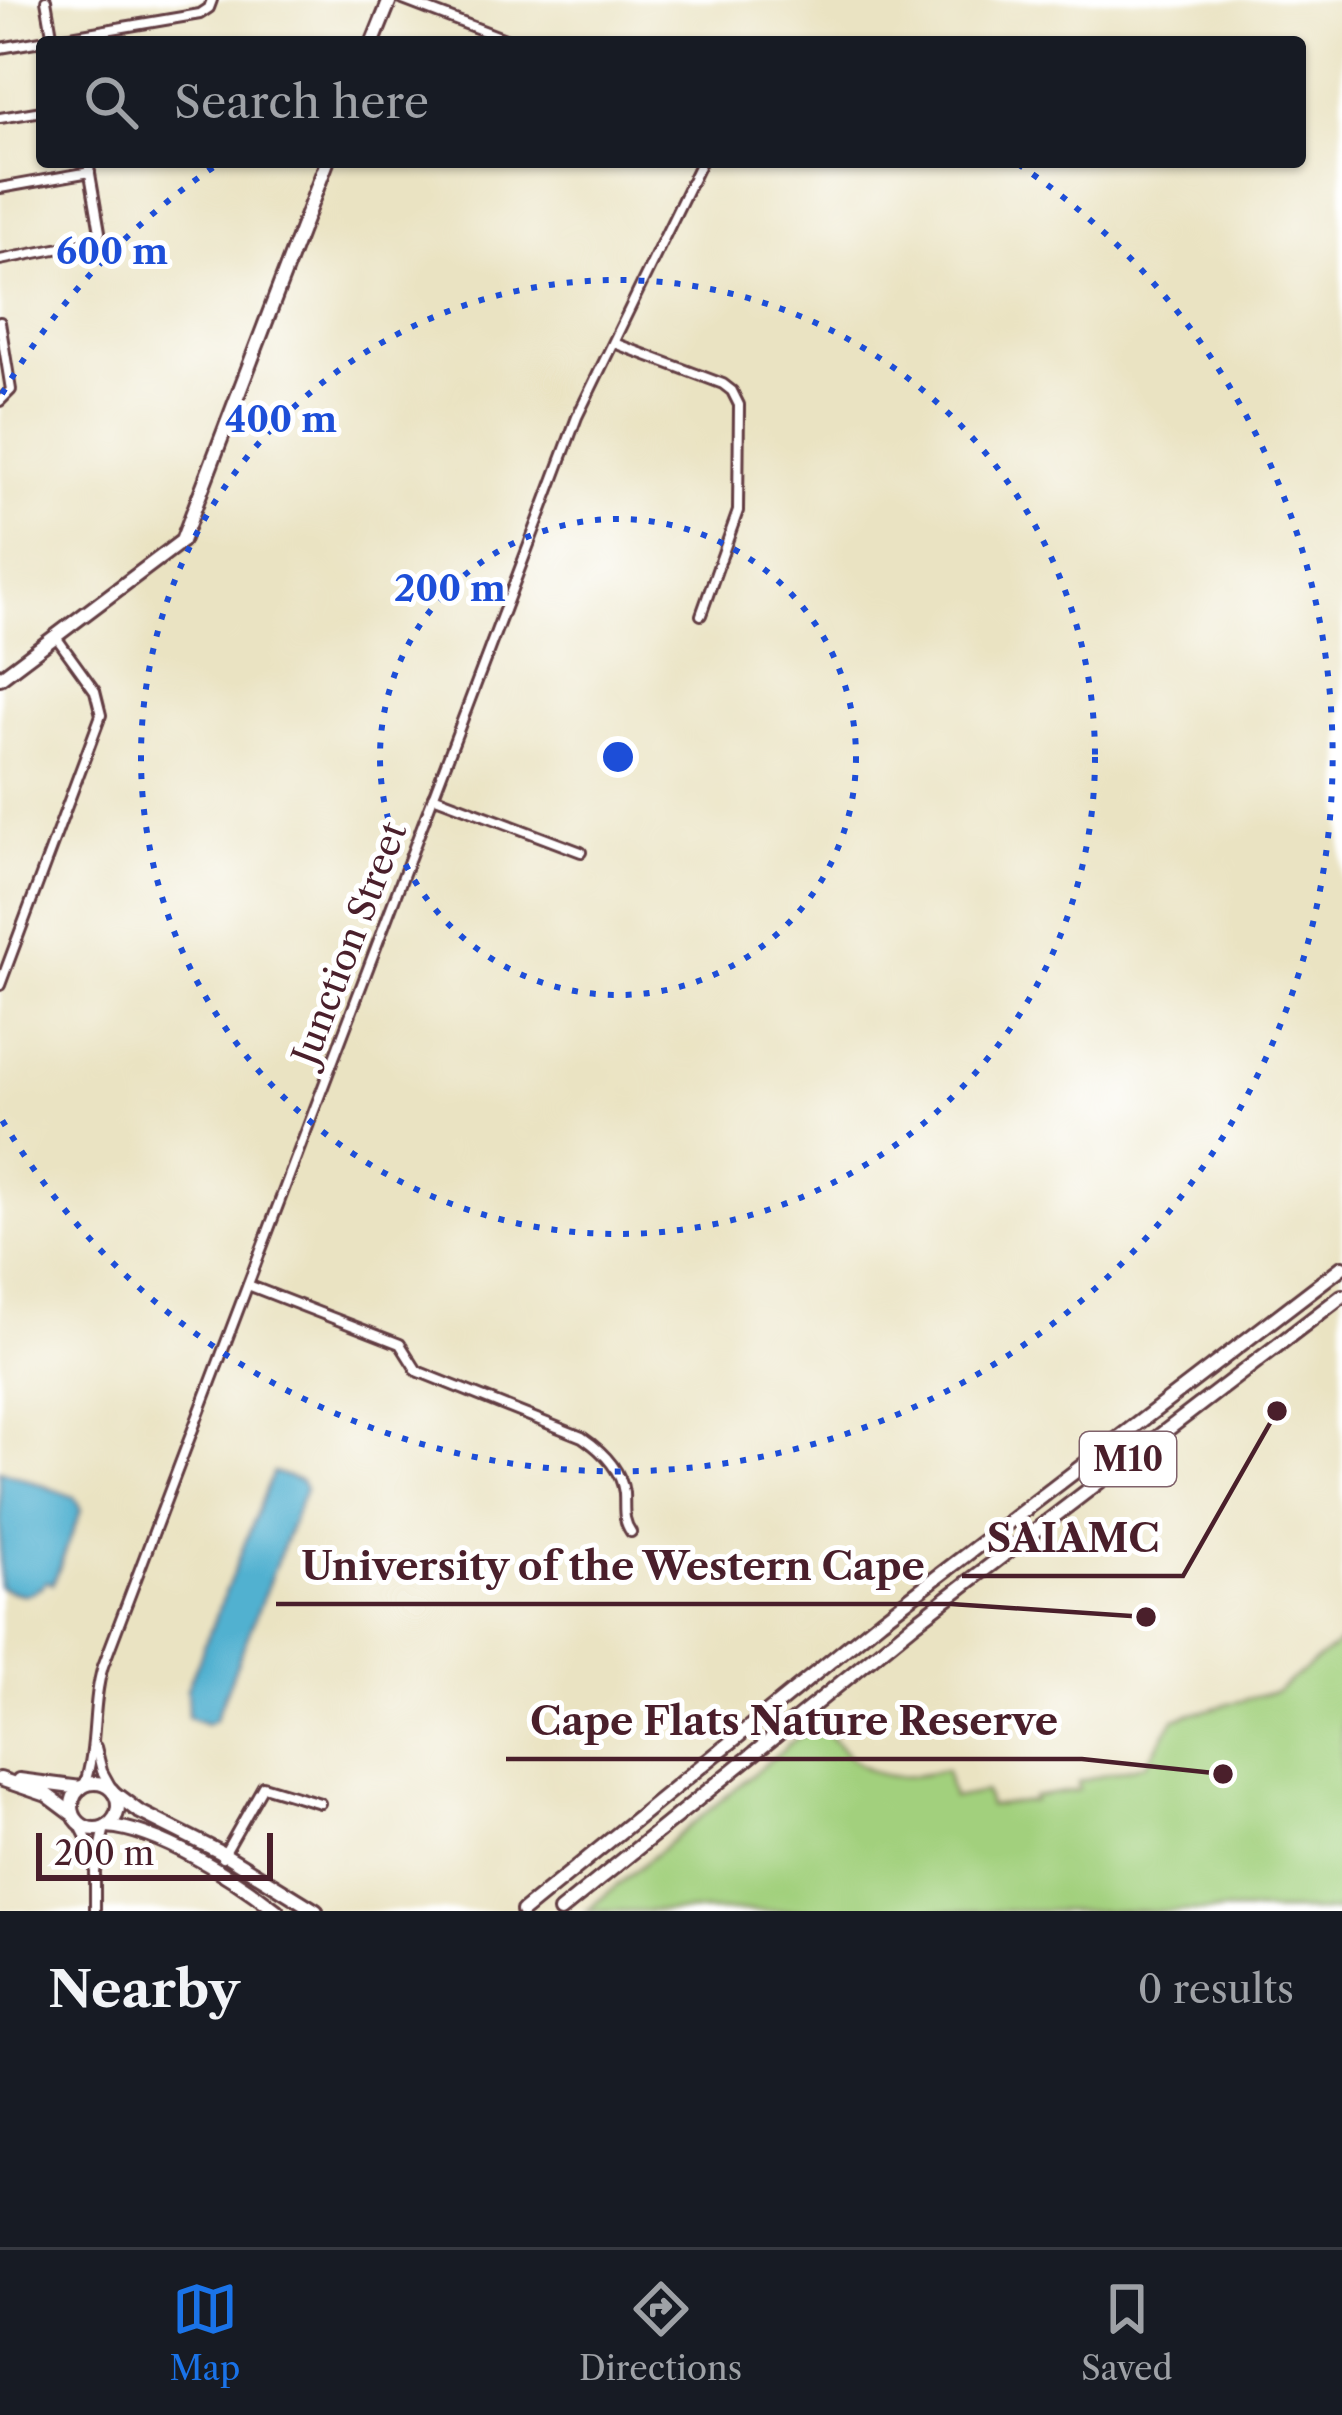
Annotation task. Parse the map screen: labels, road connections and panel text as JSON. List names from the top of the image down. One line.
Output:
{"streets":{"main road":["M10"],"street":["Junction Street"]},"places":["SAIAMC","University of the Western Cape","Cape Flats Nature Reserve"],"scale_bar":"200 m","page":{"search":"Search here","scale":"200 m","heading":["Nearby","0 results"],"nav":["Map","Directions","Saved"]},"rings":["600 m","400 m","200 m"]}
